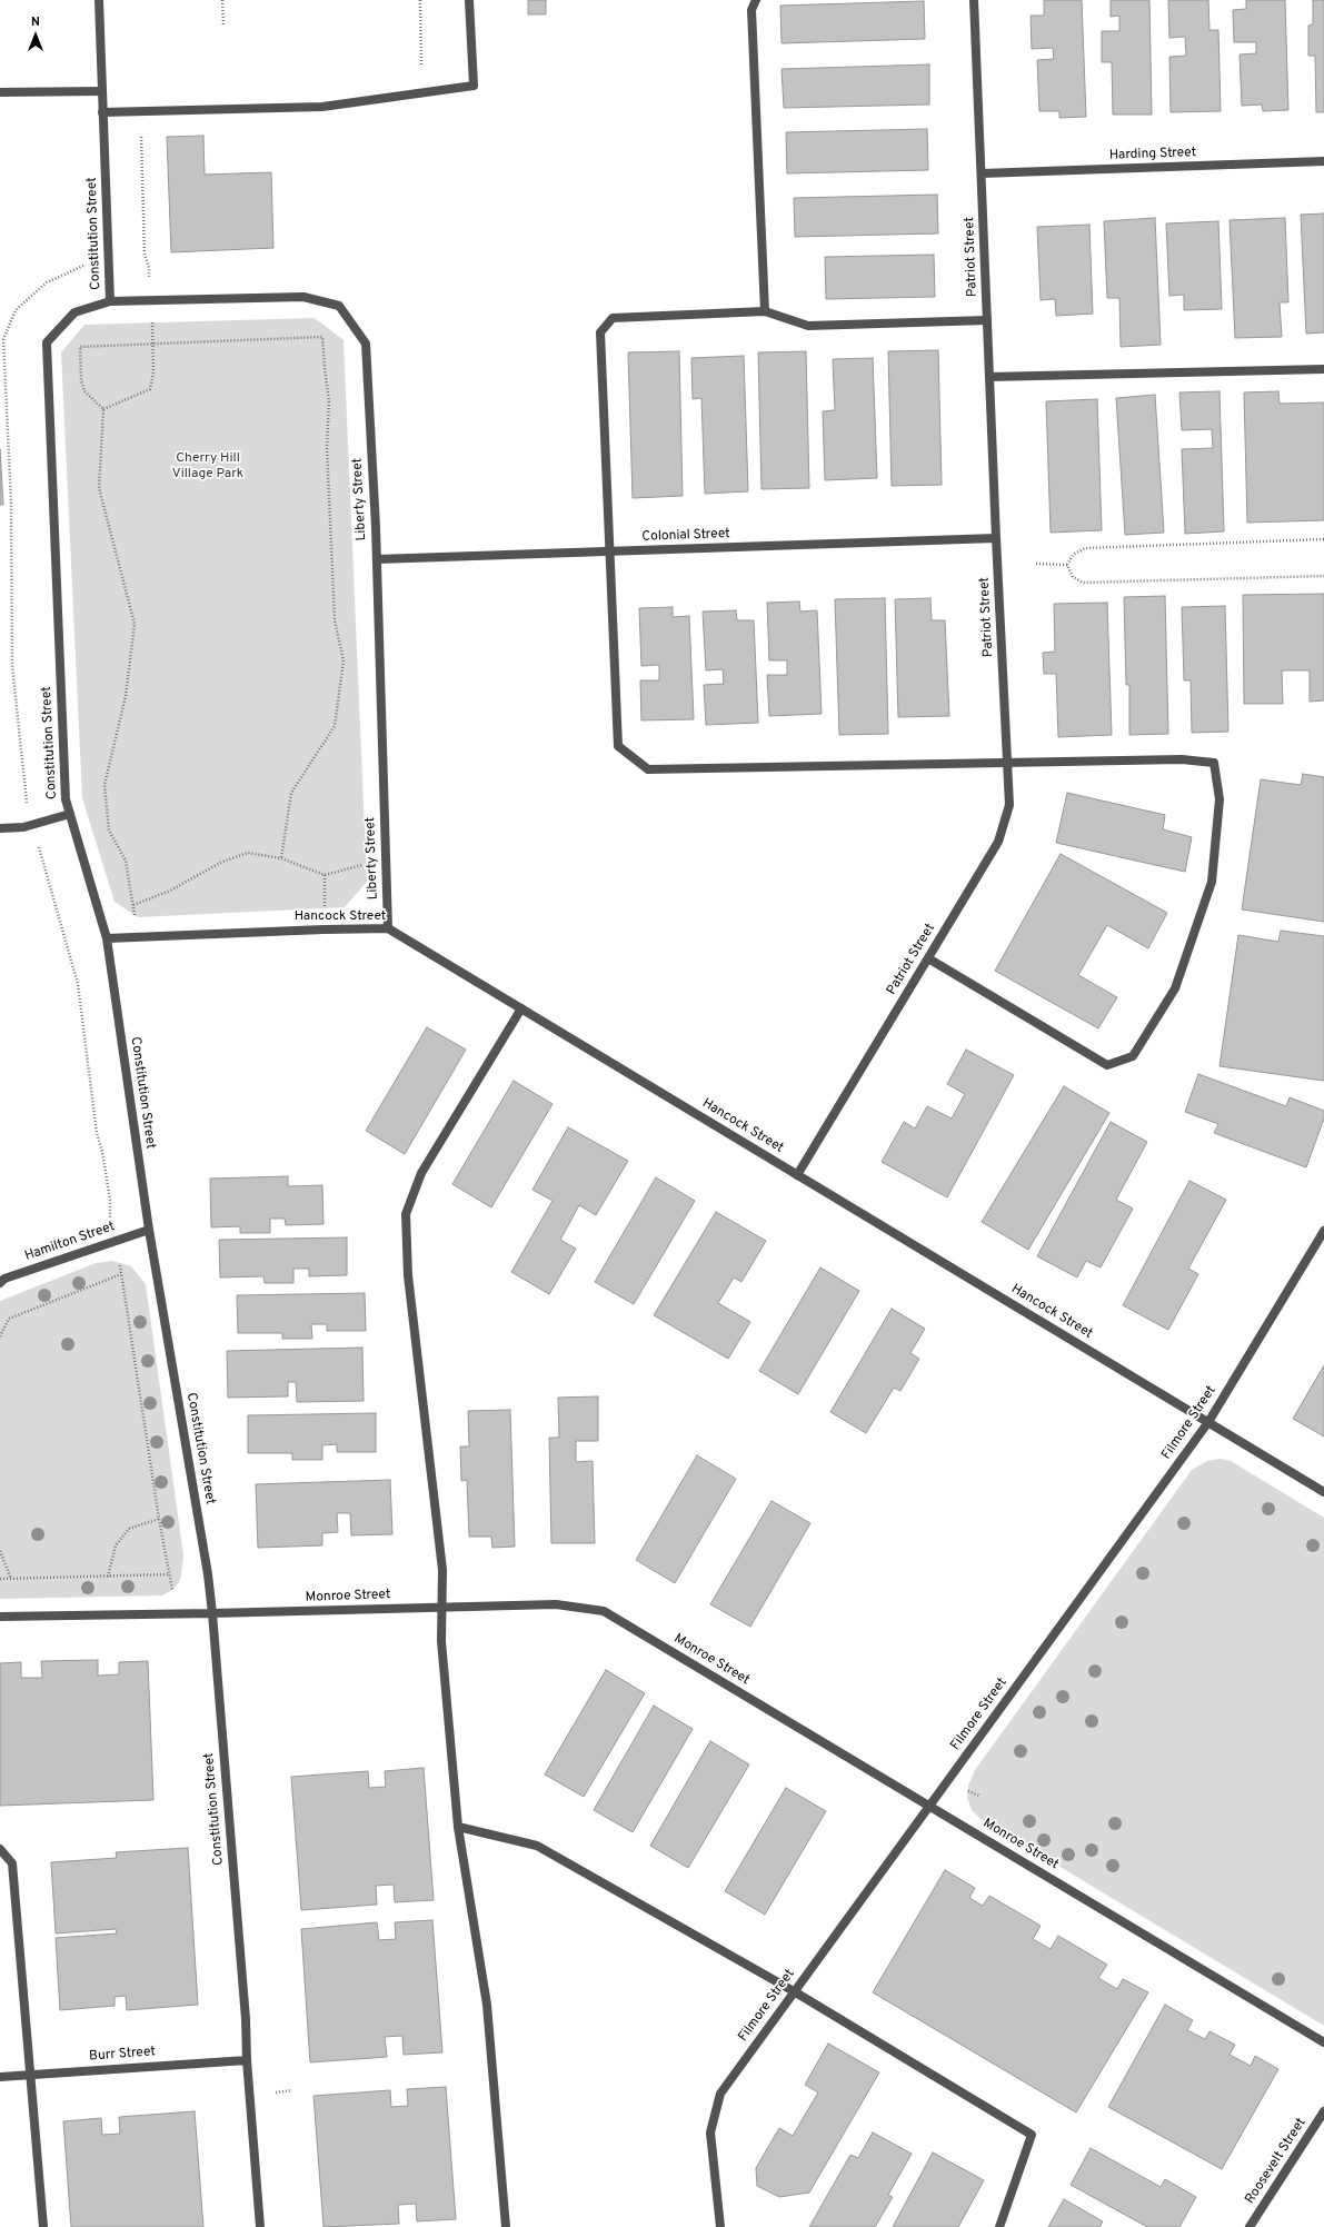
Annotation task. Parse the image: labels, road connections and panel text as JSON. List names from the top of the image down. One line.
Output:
{"streets":{"street":["Harding Street","Constitution Street","Patriot Street","Liberty Street","Colonial Street","Hancock Street","Hamilton Street","Filmore Street","Monroe Street","Burr Street","Roosevelt Street"]},"crossings":[["Harding Street","Patriot Street"],["Constitution Street","Liberty Street"],["Constitution Street","Hancock Street"],["Constitution Street","Hamilton Street"],["Constitution Street","Monroe Street"],["Constitution Street","Burr Street"],["Patriot Street","Colonial Street"],["Patriot Street","Hancock Street"],["Liberty Street","Colonial Street"],["Liberty Street","Hancock Street"],["Hancock Street","Filmore Street"],["Filmore Street","Monroe Street"]],"parks":["Cherry Hill Village Park"],"north":"top"}
